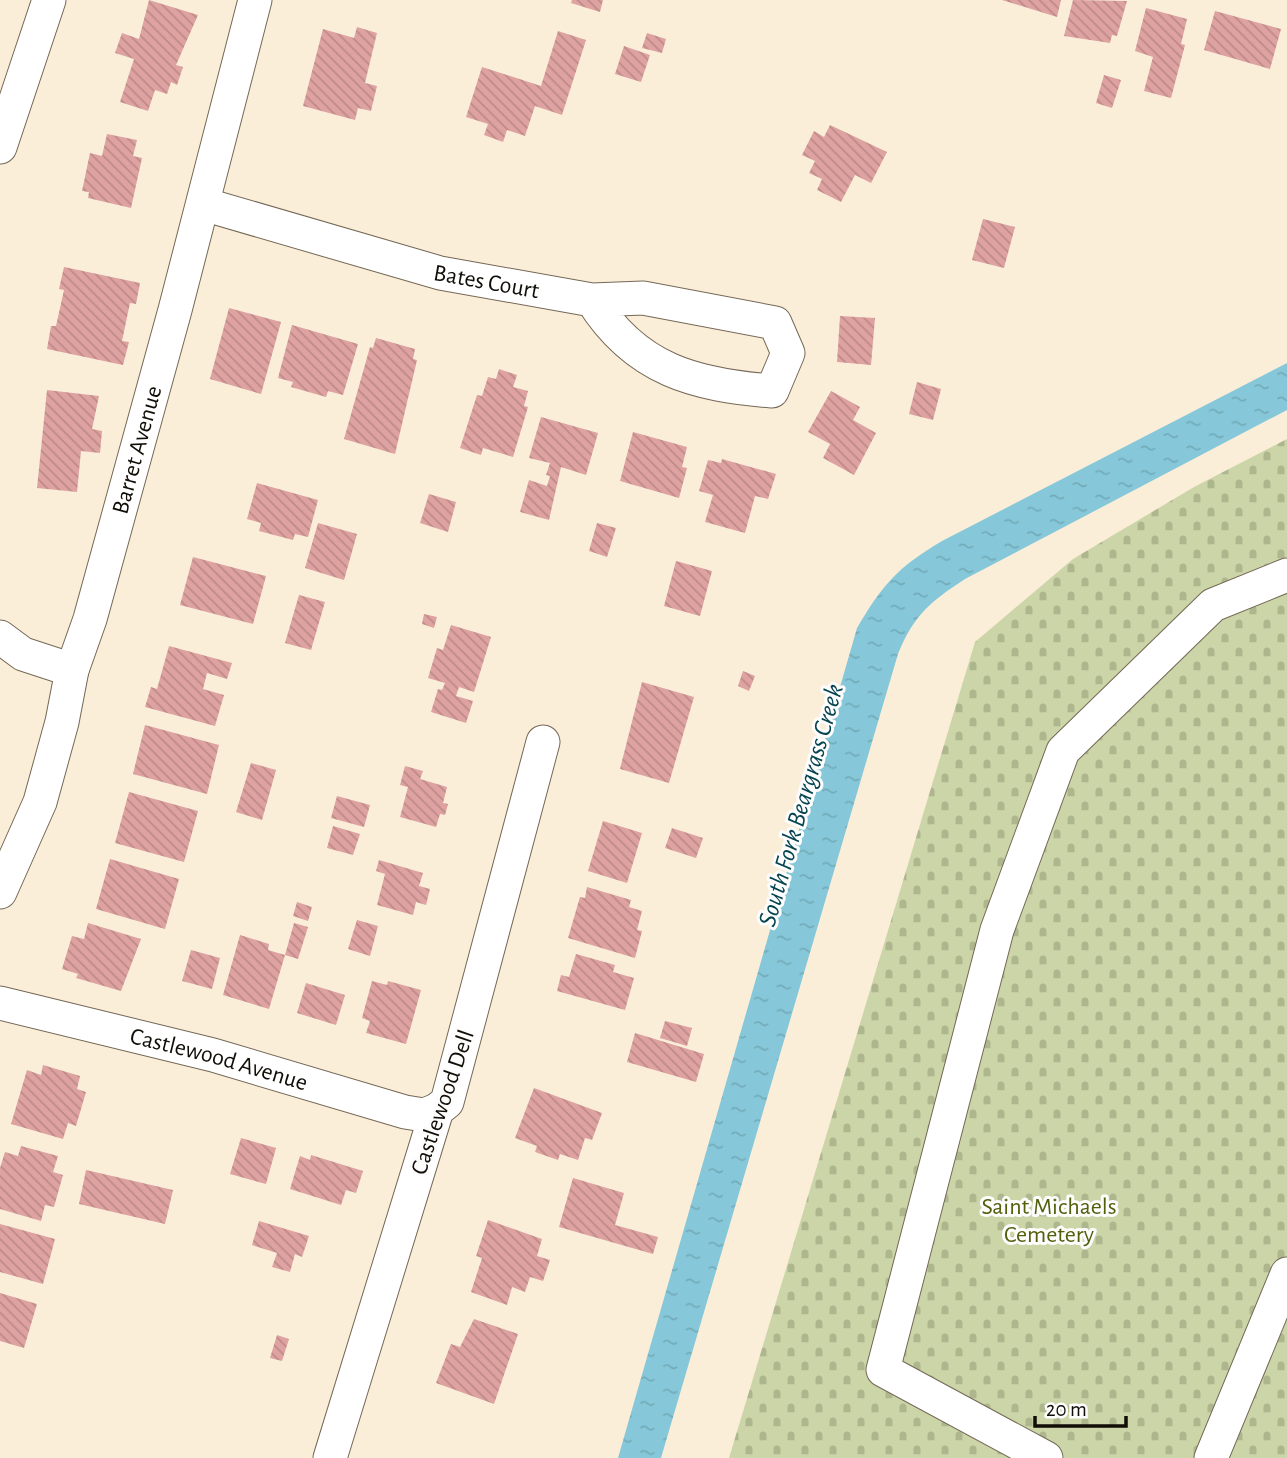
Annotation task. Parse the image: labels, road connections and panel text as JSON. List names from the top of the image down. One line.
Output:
{"streets":{"street":["Bates Court","Barret Avenue","Castlewood Avenue","Castlewood Dell"]},"crossings":[["Bates Court","Barret Avenue"],["Castlewood Avenue","Castlewood Dell"]],"water":["South Fork Beargrass Creek"],"parks":["Saint Michaels Cemetery"],"scale_bar":"20 m"}
